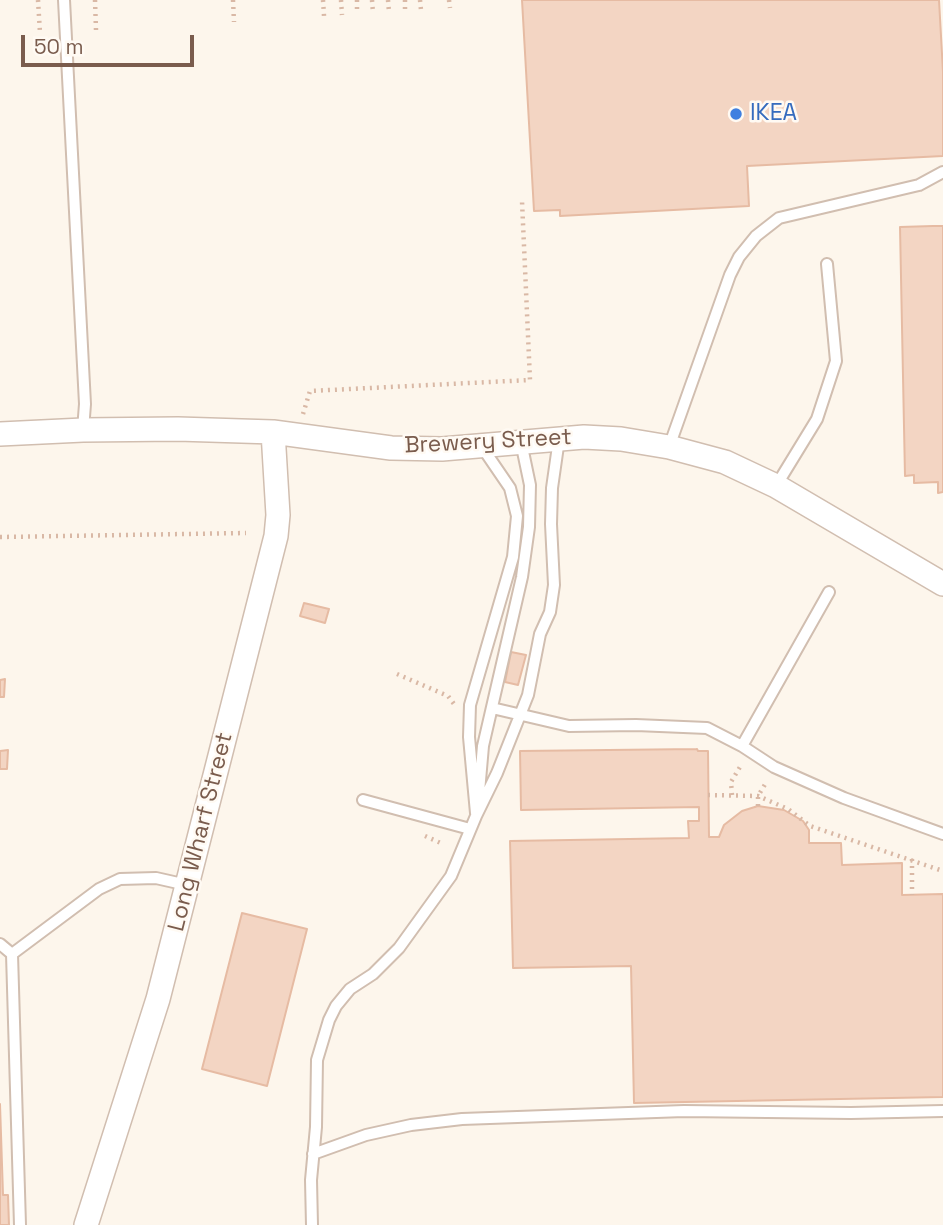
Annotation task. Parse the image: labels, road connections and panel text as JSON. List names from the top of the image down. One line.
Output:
{"streets":{"street":["Brewery Street","Long Wharf Street"]},"crossings":[["Brewery Street","Long Wharf Street"]],"places":["IKEA"],"scale_bar":"50 m"}
